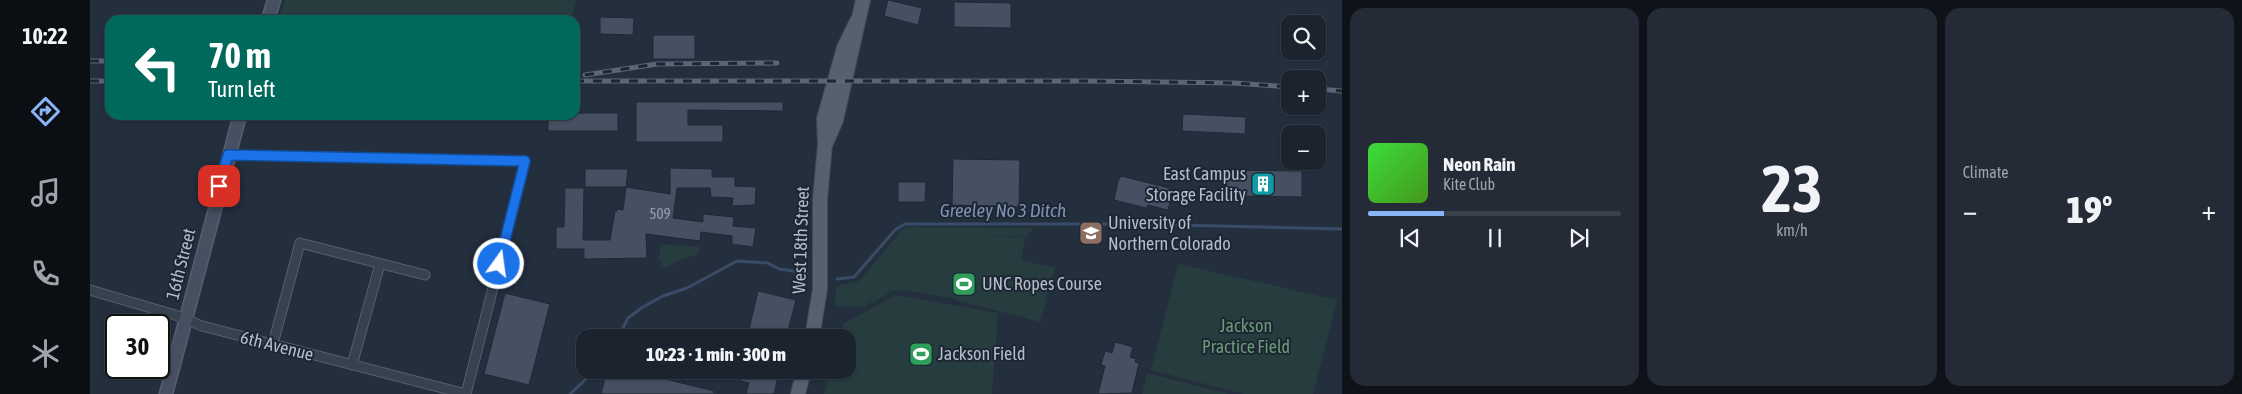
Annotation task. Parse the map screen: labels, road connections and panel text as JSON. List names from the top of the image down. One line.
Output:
{"streets":{"main road":["West 18th Street","16th Street"],"street":["6th Avenue"]},"crossings":[["16th Street","6th Avenue"]],"water":["Greeley No 3 Ditch"],"parks":["Jackson Practice Field"],"places":{"building":["East Campus Storage Facility"],"school or university":["University of Northern Colorado"],"sports":["UNC Ropes Course","Jackson Field"]},"house_numbers":["509"],"page":{"tabs":"10:22","tile":[["23","km/h"],"Climate"],"map_buttons":["+","−"],"turn":["70 m","Turn left"],"song":["Neon Rain","Kite Club"],"heat":["−","19°","+"],"limit":"30","trip":"10:23 · 1 min · 300 m"}}
